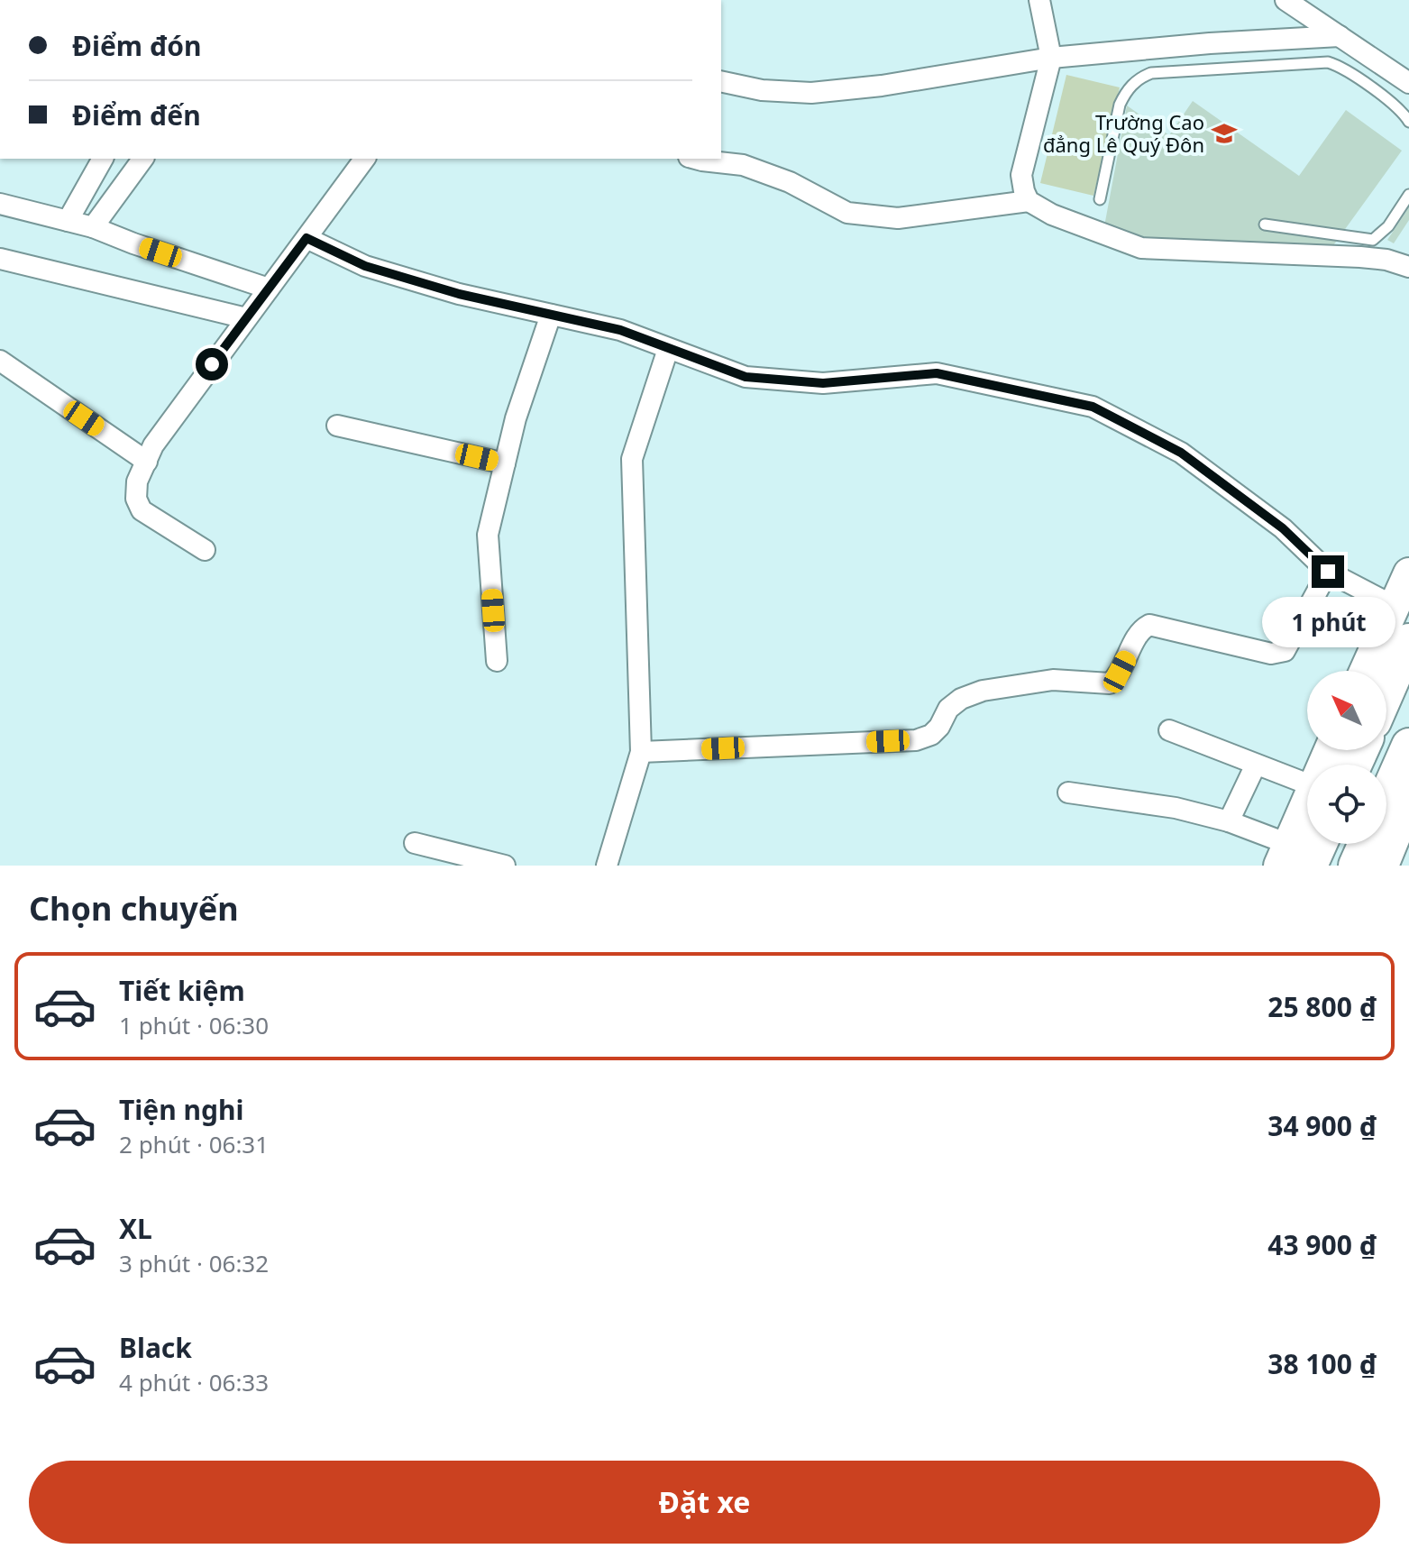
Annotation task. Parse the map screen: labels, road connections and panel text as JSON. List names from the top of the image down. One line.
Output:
{"places":{"school or university":["Trường Cao đẳng Lê Quý Đôn"]},"north":"top left","page":{"banner":["Điểm đón","Điểm đến"],"bubble":"1 phút","heading":"Chọn chuyến","list":[{"name":"Tiết kiệm","note":"1 phút · 06:30","value":"25 800 ₫"},{"name":"Tiện nghi","note":"2 phút · 06:31","value":"34 900 ₫"},{"name":"XL","note":"3 phút · 06:32","value":"43 900 ₫"},{"name":"Black","note":"4 phút · 06:33","value":"38 100 ₫"}],"buttons":"Đặt xe"}}
